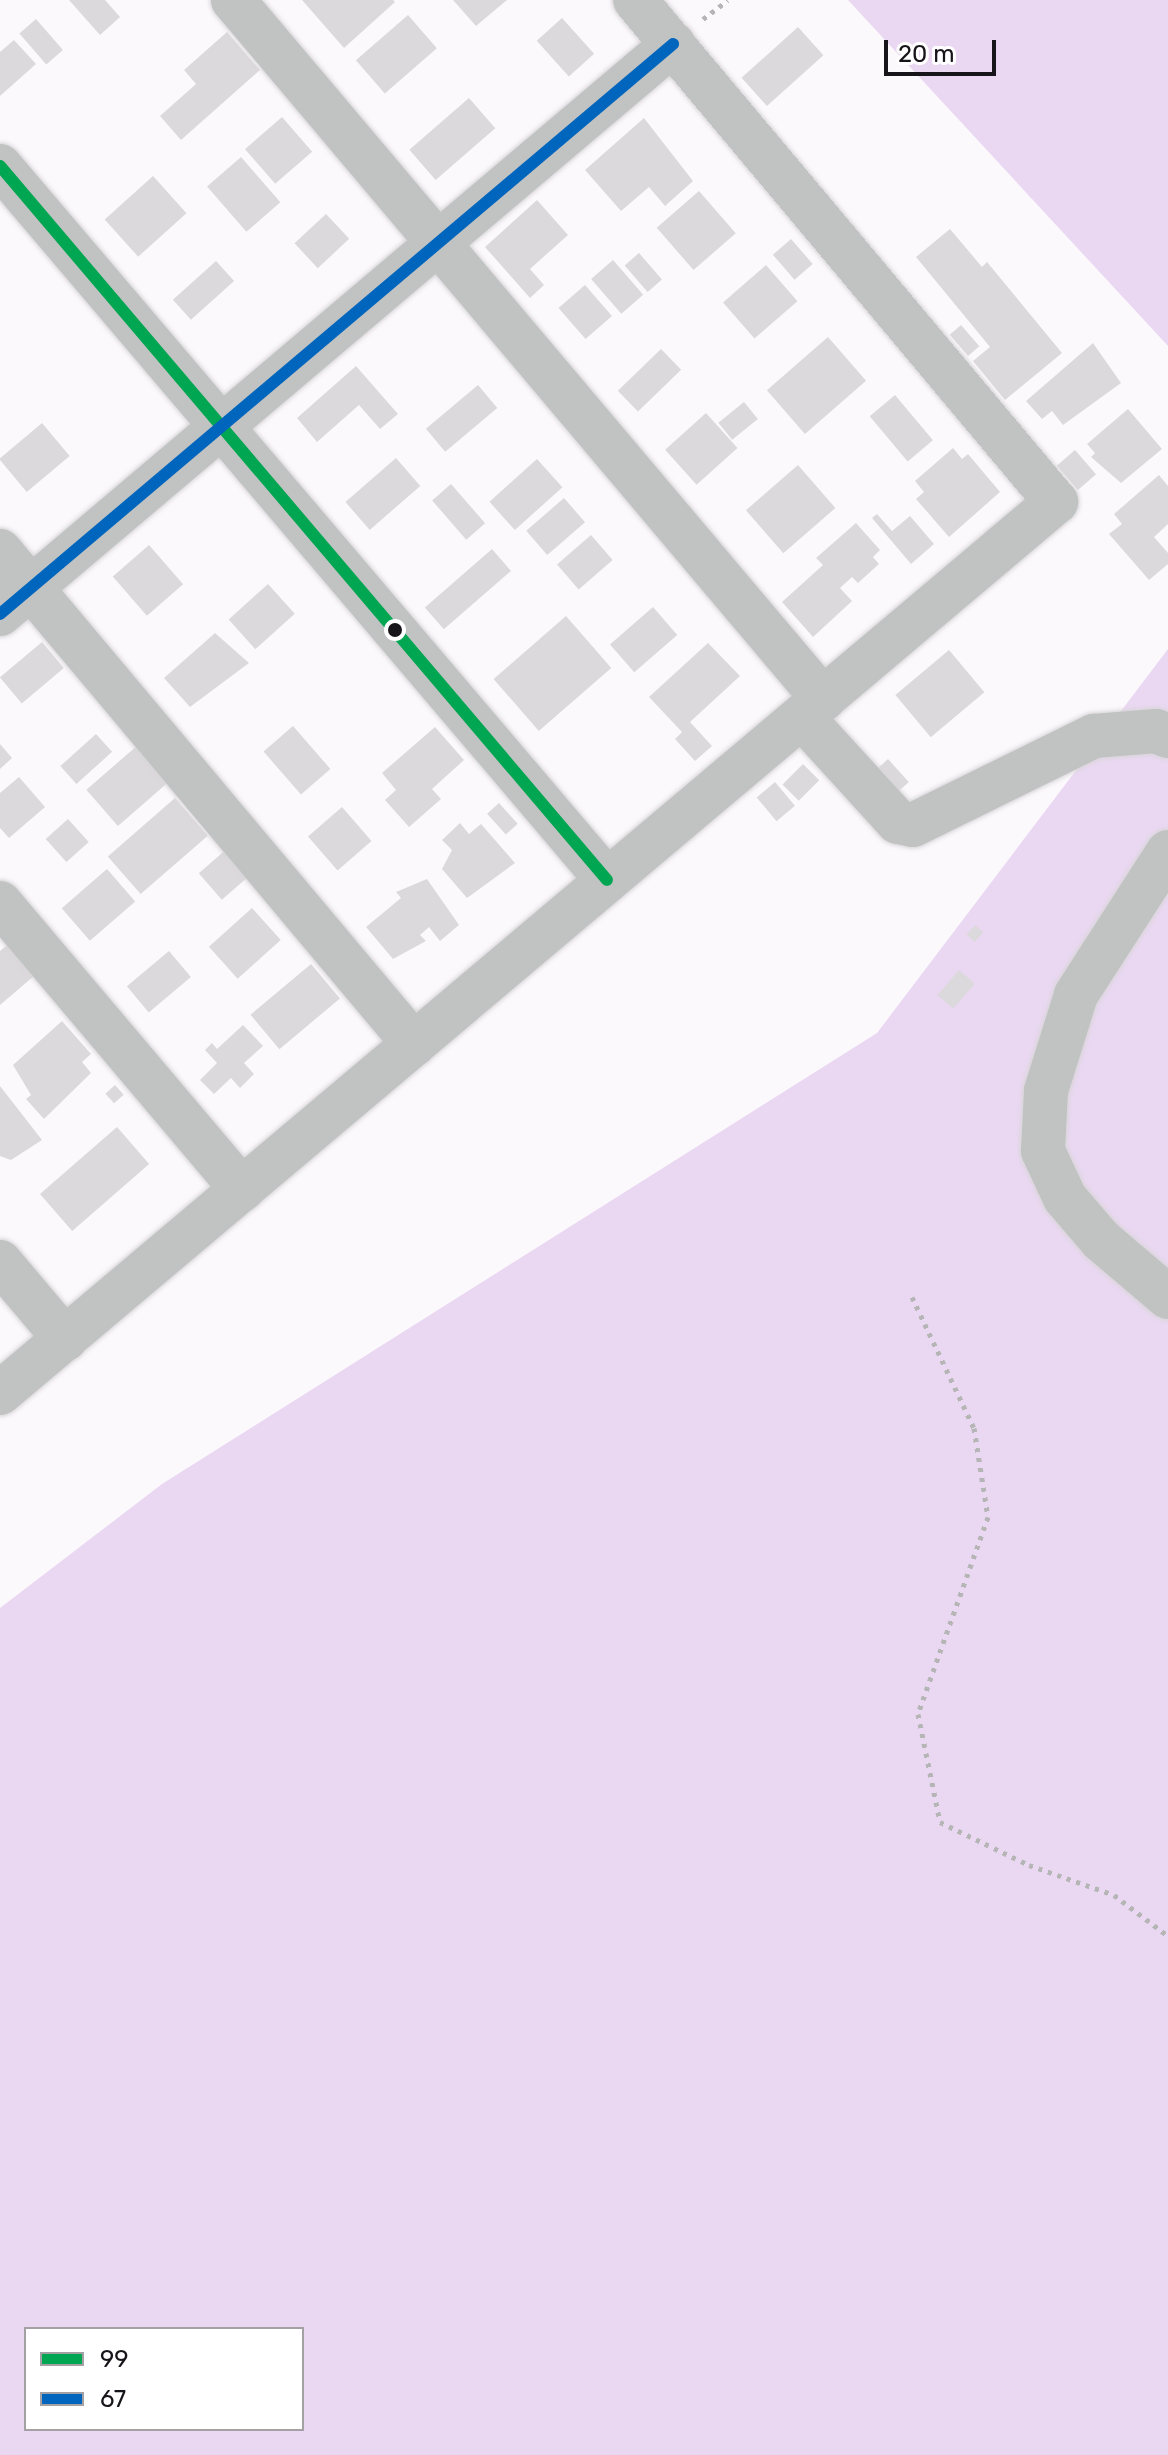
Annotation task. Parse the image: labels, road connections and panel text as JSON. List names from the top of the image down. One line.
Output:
{"lines":["transit line 67","transit line 99"],"legend":["99","67"],"scale_bar":"20 m"}
